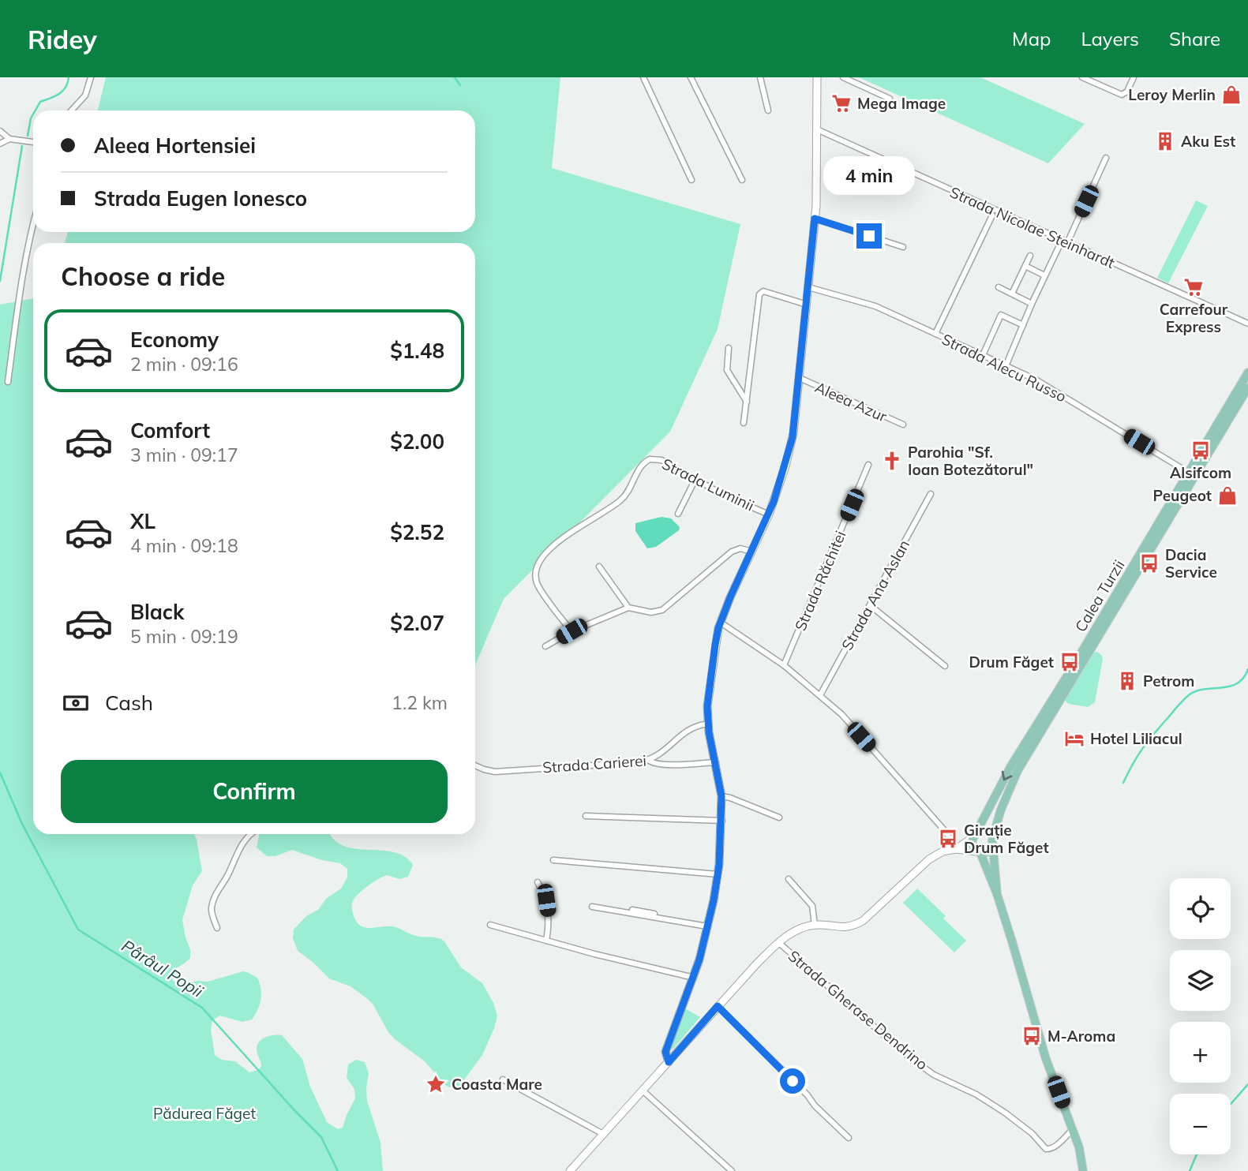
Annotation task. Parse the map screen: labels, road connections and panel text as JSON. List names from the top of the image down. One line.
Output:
{"streets":{"main road":["Calea Turzii"],"street":["Strada Nicolae Steinhardt","Strada Alecu Russo","Aleea Azur","Strada Luminii","Strada Răchitei","Strada Ana Aslan","Strada Carierei","Strada Gherase Dendrino"]},"crossings":[["Strada Alecu Russo","Calea Turzii"],["Calea Turzii","Strada Gherase Dendrino"]],"water":["Pârâul Popii"],"parks":["Pădurea Făget"],"places":{"shop":["Leroy Merlin","Peugeot"],"supermarket":["Mega Image","Carrefour Express"],"building":["Aku Est","Petrom"],"bus stop":["Alsifcom","Dacia Service","Drum Făget","Girație Drum Făget","M-Aroma"],"church":["Parohia \"Sf. Ioan Botezătorul\""],"hotel":["Hotel Liliacul"],"place":["Coasta Mare"]},"page":{"header":"Ridey","nav":["Map","Layers","Share"],"banner":["Aleea Hortensiei","Strada Eugen Ionesco"],"bubble":"4 min","heading":"Choose a ride","list":[{"name":"Economy","note":"2 min · 09:16","value":"$1.48"},{"name":"Comfort","note":"3 min · 09:17","value":"$2.00"},{"name":"XL","note":"4 min · 09:18","value":"$2.52"},{"name":"Black","note":"5 min · 09:19","value":"$2.07"}],"pay":["Cash","1.2 km"],"buttons":"Confirm","map_buttons":["+","−"]}}
